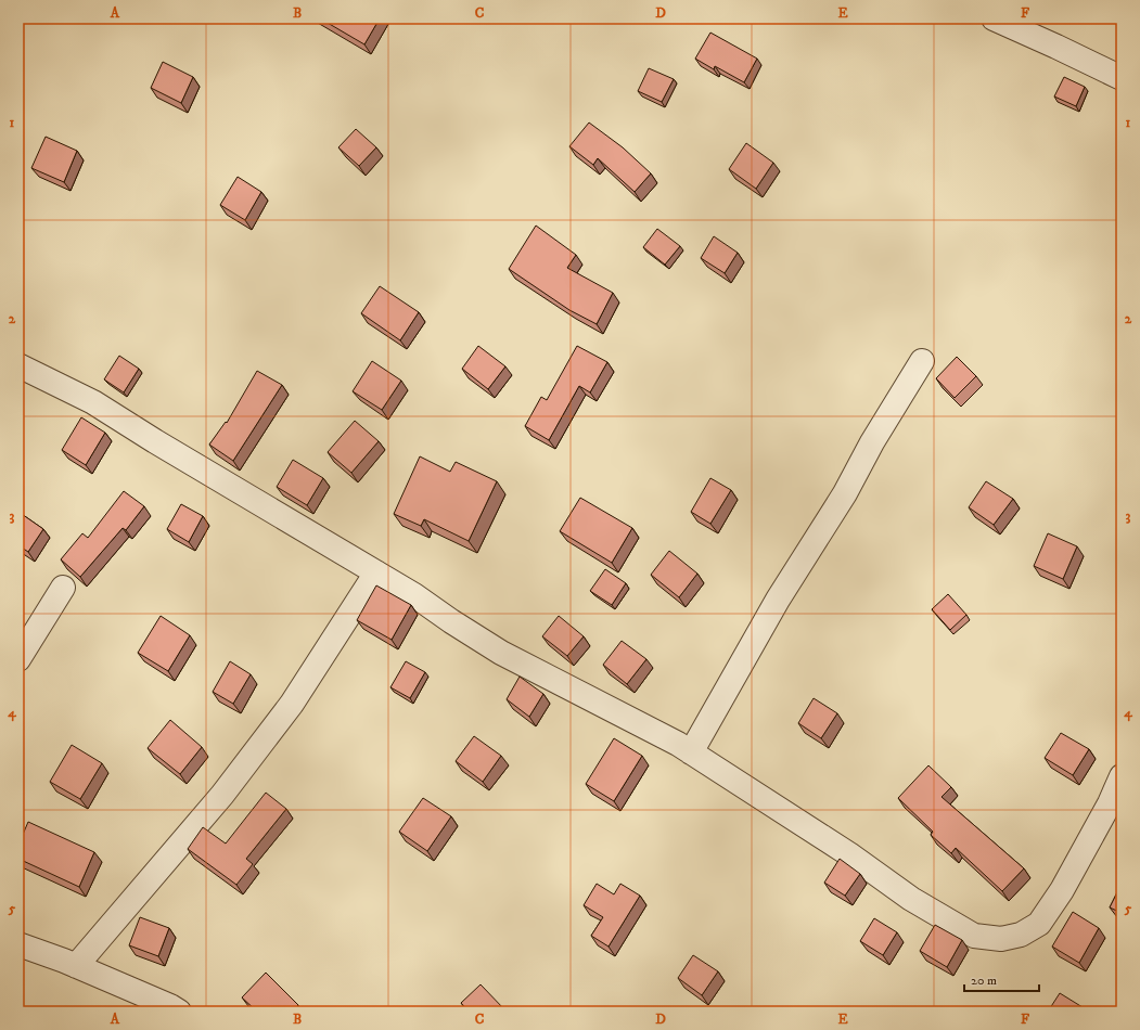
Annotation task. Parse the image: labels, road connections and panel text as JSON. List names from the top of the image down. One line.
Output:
{"scale_bar":"20 m","grid":{"columns":["A","B","C","D","E","F"],"rows":["1","2","3","4","5"]}}
